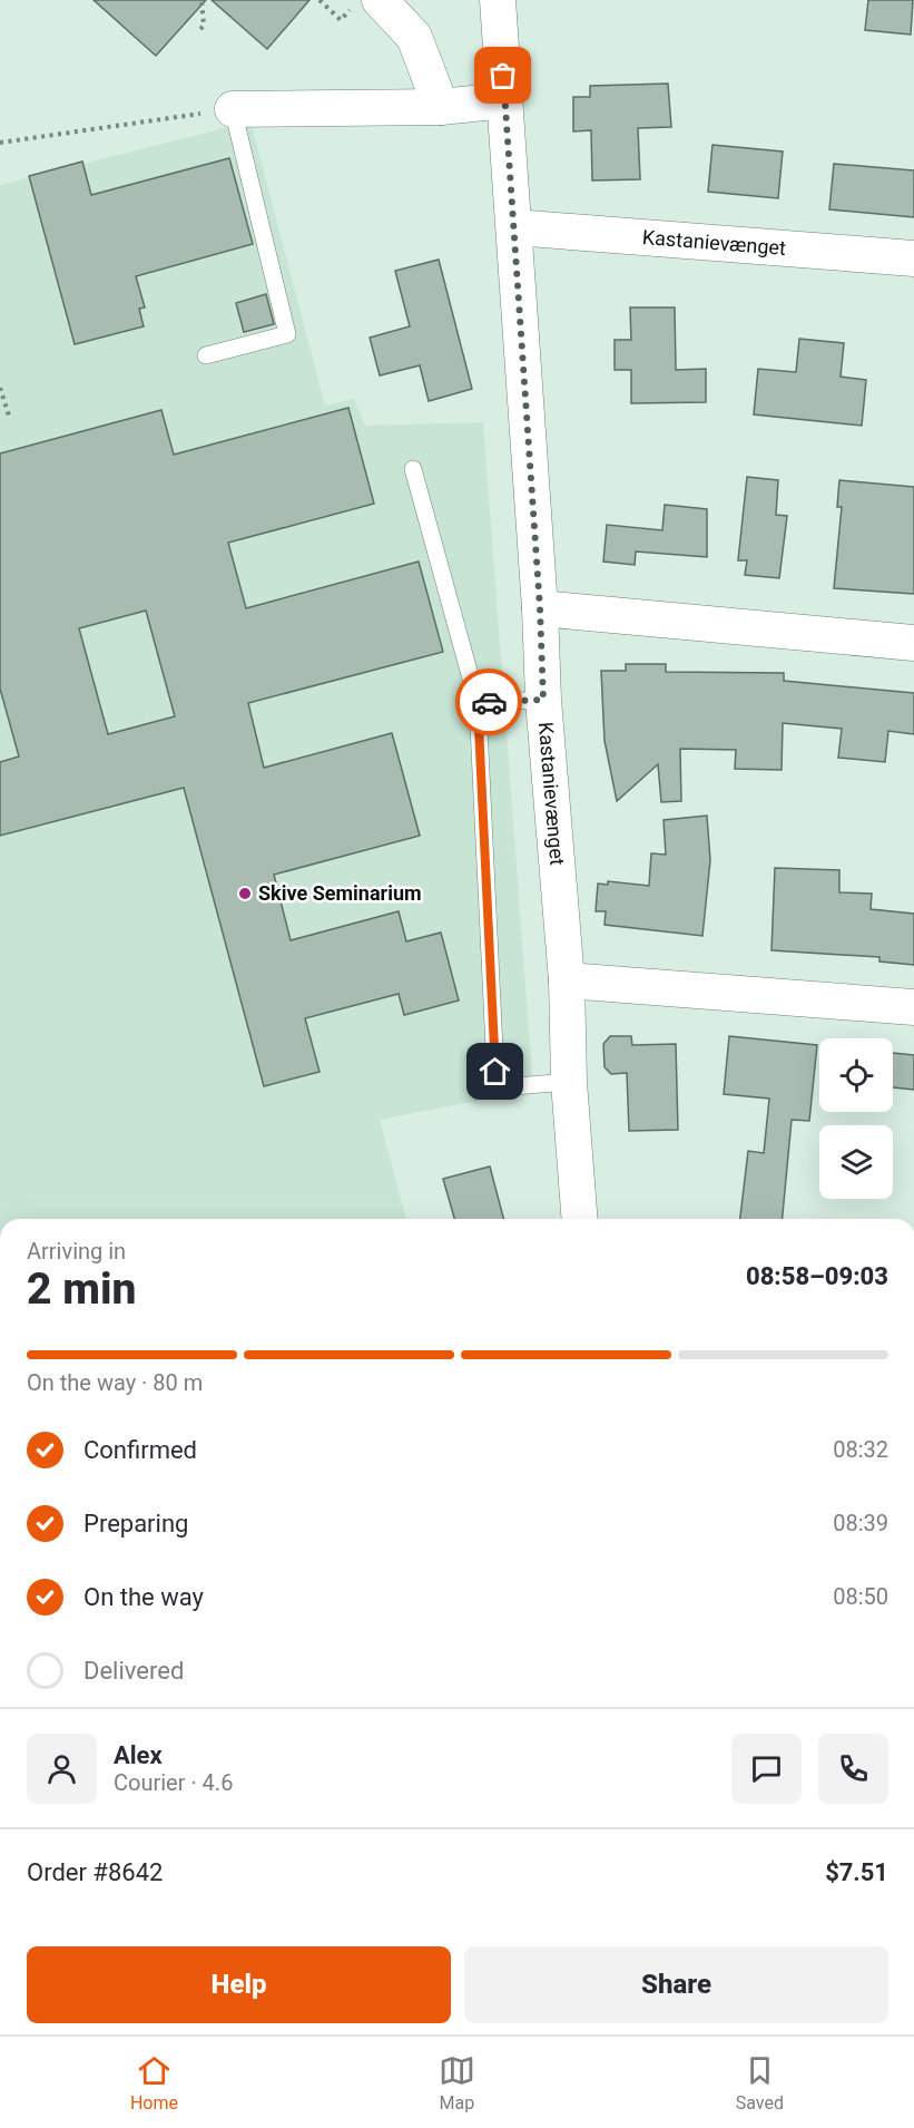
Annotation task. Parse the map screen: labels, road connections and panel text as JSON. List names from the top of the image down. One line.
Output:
{"streets":{"street":["Kastanievænget"]},"places":["Skive Seminarium"],"page":{"heading":["2 min","Arriving in","08:58–09:03"],"panel":["Alex","Courier · 4.6","Order #8642","$7.51"],"bar":"On the way · 80 m","list":[["Confirmed","08:32"],["Preparing","08:39"],["On the way","08:50"],"Delivered"],"buttons":["Help","Share"],"tabs":["Home","Map","Saved"]}}
